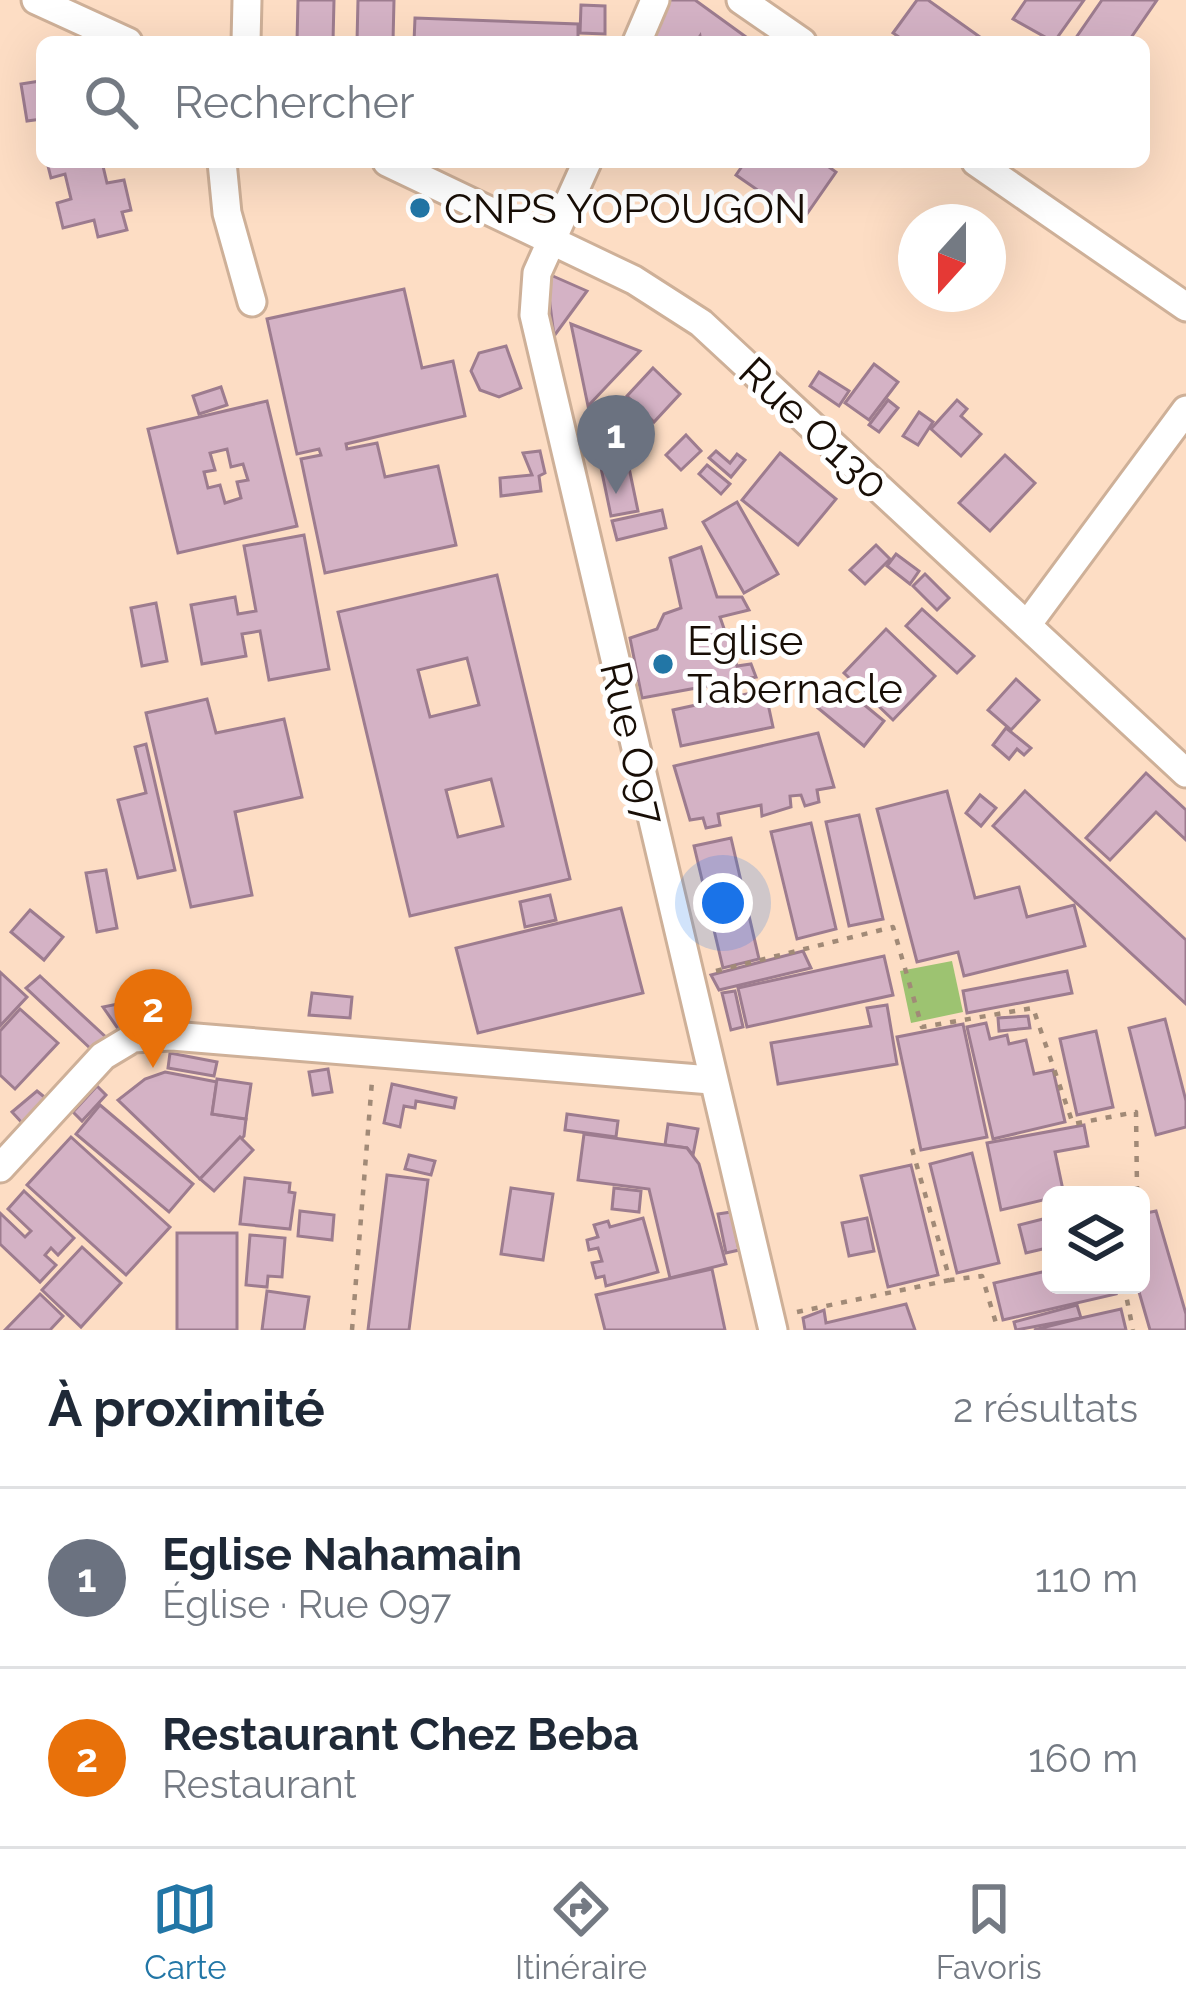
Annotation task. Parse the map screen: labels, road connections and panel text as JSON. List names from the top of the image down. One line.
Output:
{"streets":{"street":["Rue O130","Rue O97"]},"crossings":[["Rue O130","Rue O97"]],"places":["CNPS YOPOUGON","Eglise Tabernacle"],"north":"bottom","page":{"search":"Rechercher","pins":["1","2"],"heading":["À proximité","2 résultats"],"list":[{"mark":"1","name":"Eglise Nahamain","note":"Église · Rue O97","value":"110 m"},{"mark":"2","name":"Restaurant Chez Beba","note":"Restaurant","value":"160 m"}],"nav":["Carte","Itinéraire","Favoris"]}}
